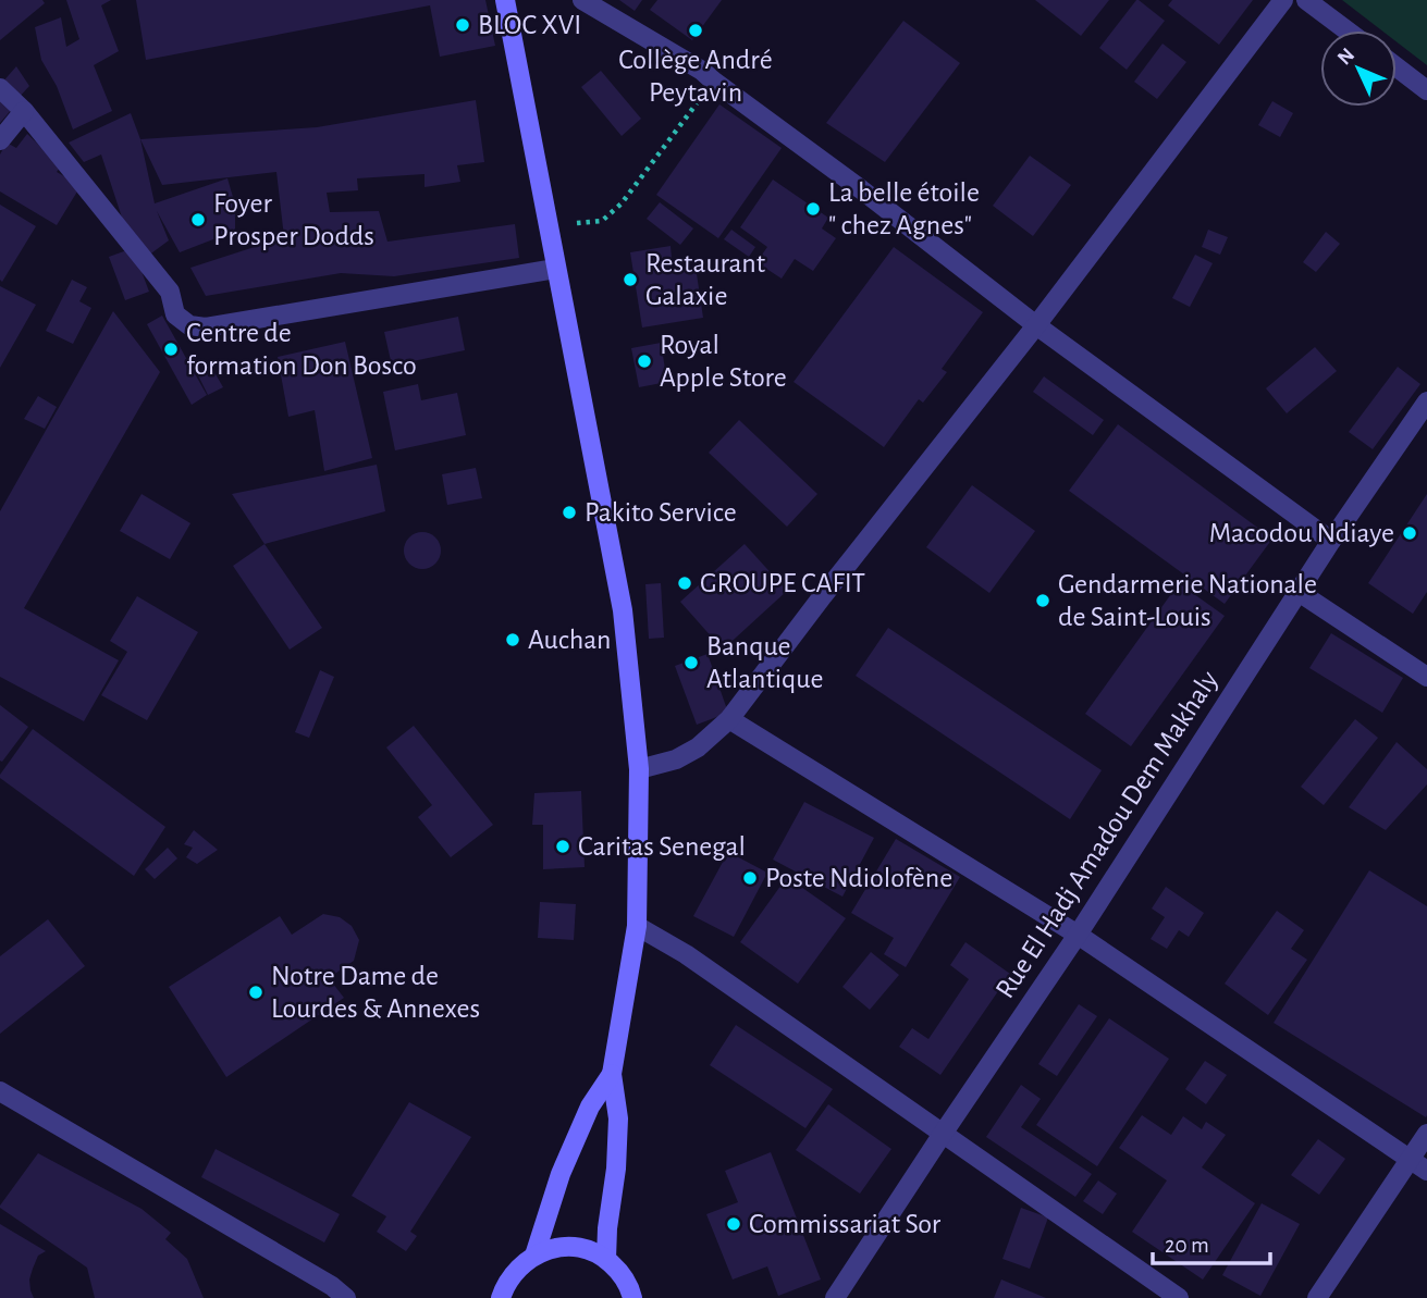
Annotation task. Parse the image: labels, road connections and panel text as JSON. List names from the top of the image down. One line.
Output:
{"streets":{"street":["Rue El Hadj Amadou Dem Makhaly"]},"places":["BLOC XVI","Collège André Peytavin","La belle étoile \" chez Agnes\"","Foyer Prosper Dodds","Restaurant Galaxie","Centre de formation Don Bosco","Royal Apple Store","Pakito Service","Macodou Ndiaye","GROUPE CAFIT","Gendarmerie Nationale de Saint-Louis","Auchan","Banque Atlantique","Caritas Senegal","Poste Ndiolofène","Notre Dame de Lourdes & Annexes","Commissariat Sor"],"scale_bar":"20 m","north":"top left"}
